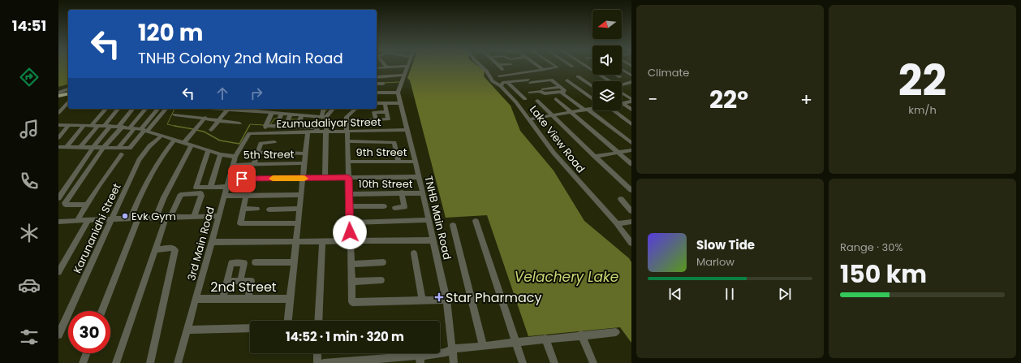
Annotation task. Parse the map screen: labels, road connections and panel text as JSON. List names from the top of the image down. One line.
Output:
{"streets":{"street":["Ezumudaliyar Street","Lake View Road","9th Street","5th Street","10th Street","TNHB Main Road","Karunanidhi Street","3rd Main Road","2nd Street"]},"crossings":[["Ezumudaliyar Street","TNHB Main Road"],["Ezumudaliyar Street","3rd Main Road"],["9th Street","TNHB Main Road"],["5th Street","3rd Main Road"],["10th Street","TNHB Main Road"],["3rd Main Road","2nd Street"]],"water":["Velachery Lake"],"places":{"other":["Evk Gym"],"health":["Star Pharmacy"]},"north":"left","page":{"tabs":"14:51","tile":["Climate",["22","km/h"],["Range · 30%","150 km"]],"turn":["120 m","TNHB Colony 2nd Main Road"],"heat":["−","22°","+"],"song":["Slow Tide","Marlow"],"limit":"30","trip":"14:52 · 1 min · 320 m"}}
